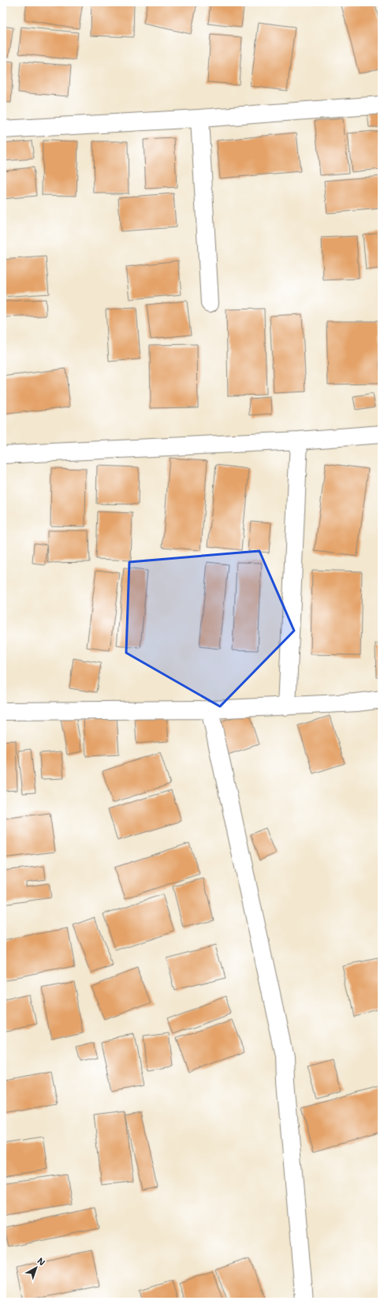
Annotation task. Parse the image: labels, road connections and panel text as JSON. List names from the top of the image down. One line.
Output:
{"north":"top right"}
